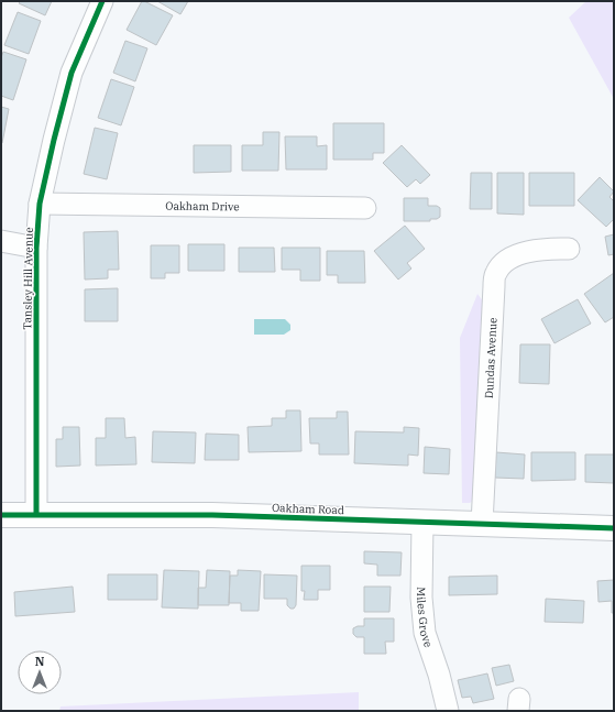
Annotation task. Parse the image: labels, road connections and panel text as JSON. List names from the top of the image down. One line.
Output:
{"streets":{"street":["Oakham Drive","Tansley Hill Avenue","Dundas Avenue","Oakham Road","Miles Grove"]},"crossings":[["Oakham Drive","Tansley Hill Avenue"],["Tansley Hill Avenue","Oakham Road"],["Dundas Avenue","Oakham Road"],["Oakham Road","Miles Grove"]],"north":"top"}
